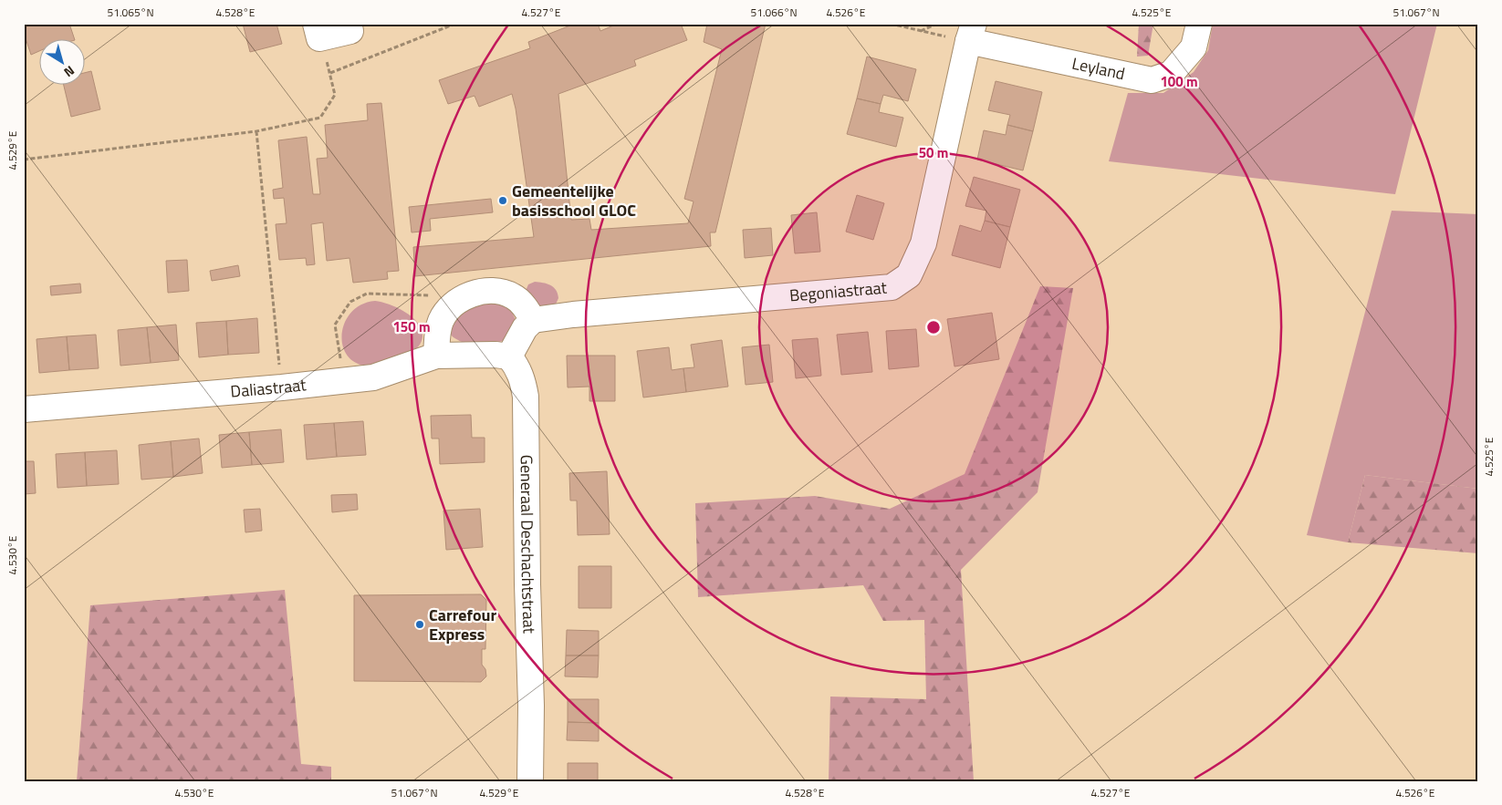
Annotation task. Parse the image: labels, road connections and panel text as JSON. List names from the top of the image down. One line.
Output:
{"streets":{"street":["Leyland","Begoniastraat","Daliastraat","Generaal Deschachtstraat"]},"crossings":[["Leyland","Begoniastraat"],["Daliastraat","Generaal Deschachtstraat"]],"places":["Gemeentelijke basisschool GLOC","Carrefour Express"],"north":"bottom right","coordinates":["51.065°N","4.528°E","4.527°E","51.066°N","4.526°E","4.525°E","51.067°N","4.529°E","4.530°E"],"rings":["100 m","50 m","150 m"]}
